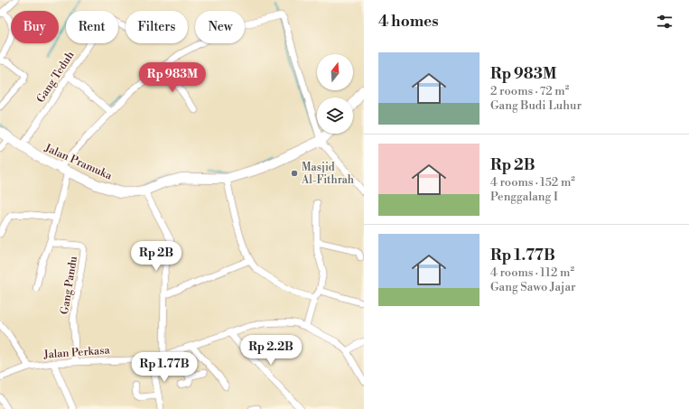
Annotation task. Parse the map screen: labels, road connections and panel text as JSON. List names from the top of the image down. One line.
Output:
{"streets":{"main road":["Jalan Pramuka"],"street":["Gang Teduh","Gang Pandu","Jalan Perkasa"]},"crossings":[["Gang Teduh","Jalan Pramuka"],["Gang Pandu","Jalan Perkasa"]],"places":["Masjid Al-Fithrah"],"north":"top","page":{"heading":"4 homes","chip":["Buy","Rent","Filters","New"],"list":[{"name":"Rp 983M","note":"2 rooms · 72 m² · Gang Budi Luhur"},{"name":"Rp 2B","note":"4 rooms · 152 m² · Penggalang I"},{"name":"Rp 1.77B","note":"4 rooms · 112 m² · Gang Sawo Jajar"}],"price":["Rp 983M","Rp 2B","Rp 2.2B","Rp 1.77B"]}}
